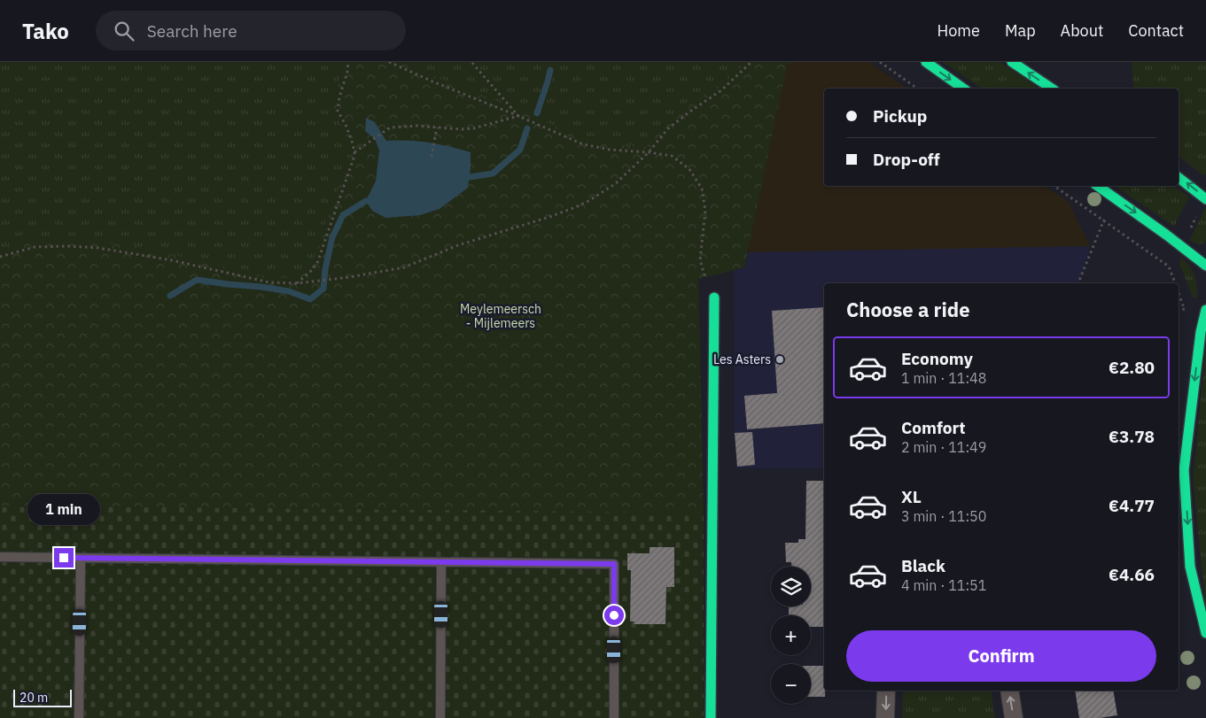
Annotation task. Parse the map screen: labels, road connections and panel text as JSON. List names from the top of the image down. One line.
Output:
{"parks":["Meylemeersch - Mijlemeers"],"places":["Les Asters"],"scale_bar":"20 m","page":{"header":"Tako","search":"Search here","nav":["Home","Map","About","Contact"],"banner":["Pickup","Drop-off"],"heading":"Choose a ride","list":[{"name":"Economy","note":"1 min · 11:48","value":"€2.80"},{"name":"Comfort","note":"2 min · 11:49","value":"€3.78"},{"name":"XL","note":"3 min · 11:50","value":"€4.77"},{"name":"Black","note":"4 min · 11:51","value":"€4.66"}],"bubble":"1 min","map_buttons":["+","−"],"buttons":"Confirm","scale":"20 m"}}
